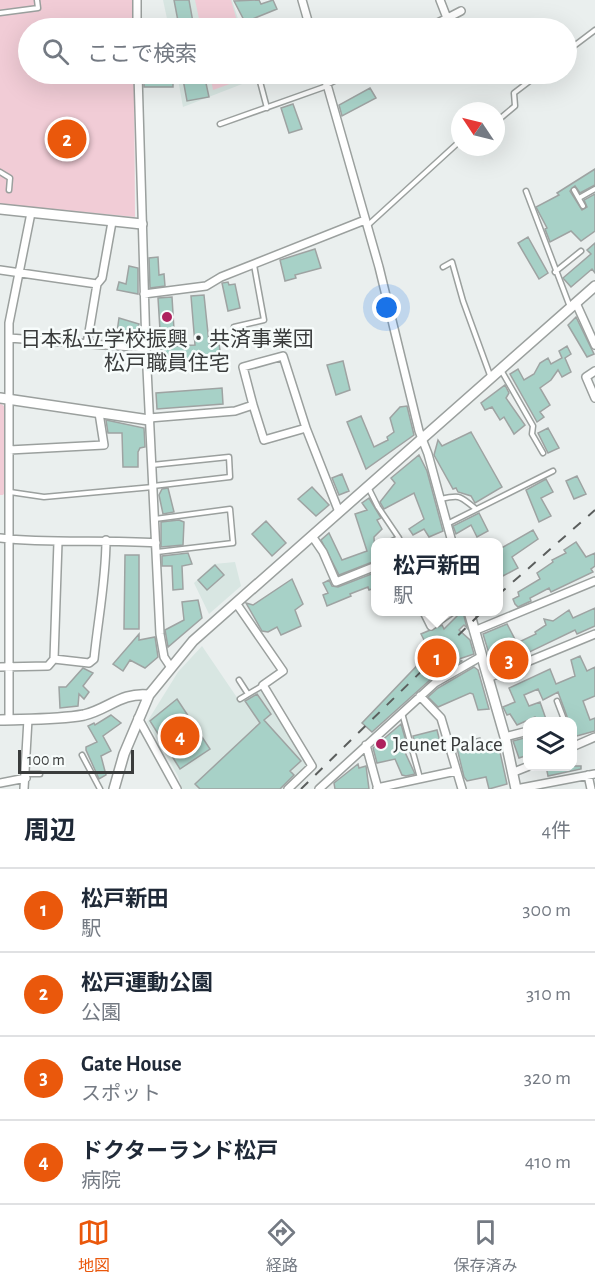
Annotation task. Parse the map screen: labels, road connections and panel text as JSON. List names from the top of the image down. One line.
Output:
{"places":["日本私立学校振興・共済事業団 松戸職員住宅","Jeunet Palace"],"scale_bar":"100 m","north":"top left","page":{"search":"ここで検索","pins":["2","1","3","4"],"popup":["松戸新田","駅"],"scale":"100 m","heading":["周辺","4件"],"list":[{"mark":"1","name":"松戸新田","note":"駅","value":"300 m"},{"mark":"2","name":"松戸運動公園","note":"公園","value":"310 m"},{"mark":"3","name":"Gate House","note":"スポット","value":"320 m"},{"mark":"4","name":"ドクターランド松戸","note":"病院","value":"410 m"}],"nav":["地図","経路","保存済み"]}}
